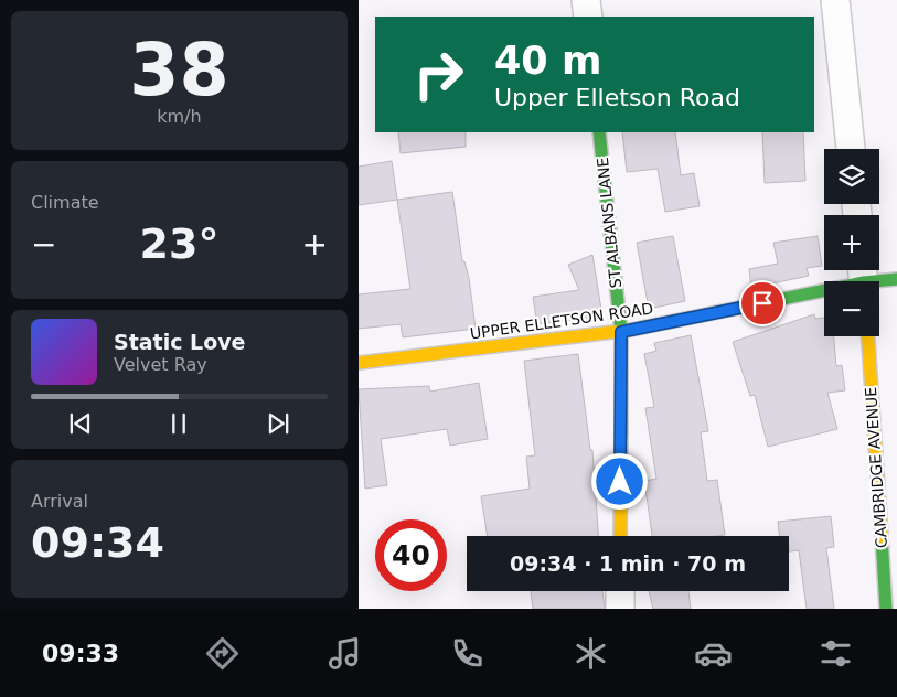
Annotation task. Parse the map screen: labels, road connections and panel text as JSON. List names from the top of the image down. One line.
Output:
{"streets":{"street":["ST ALBANS LANE","UPPER ELLETSON ROAD","CAMBRIDGE AVENUE"]},"crossings":[["ST ALBANS LANE","UPPER ELLETSON ROAD"]],"page":{"tile":[["38","km/h"],"Climate",["Arrival","09:34"]],"turn":["40 m","Upper Elletson Road"],"map_buttons":["+","−"],"heat":["−","23°","+"],"song":["Static Love","Velvet Ray"],"limit":"40","trip":"09:34 · 1 min · 70 m","tabs":"09:33"}}
